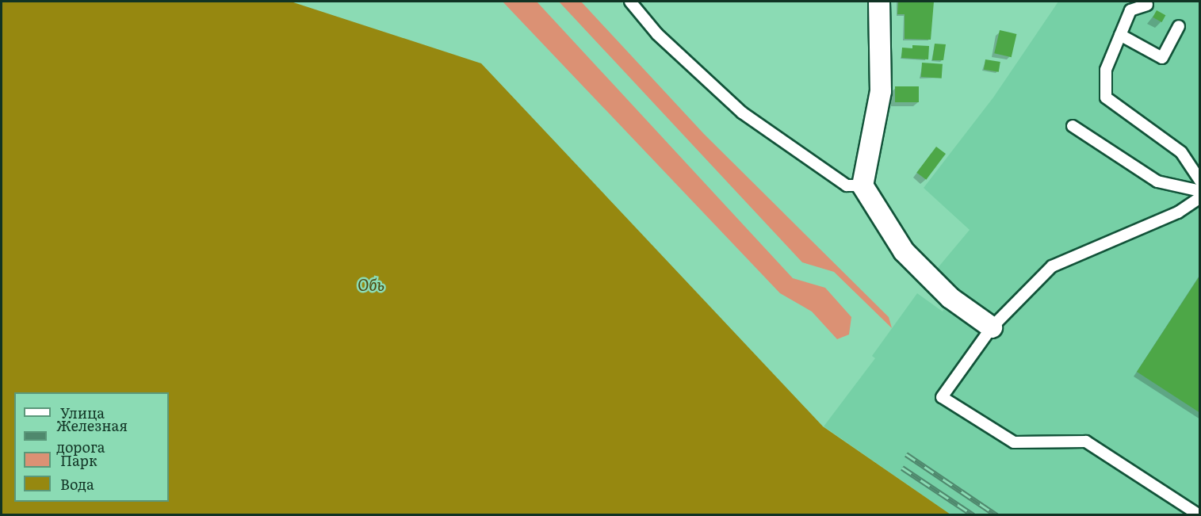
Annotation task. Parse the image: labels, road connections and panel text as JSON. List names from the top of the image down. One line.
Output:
{"water":["Обь"],"legend":["Улица","Железная дорога","Парк","Вода"]}
